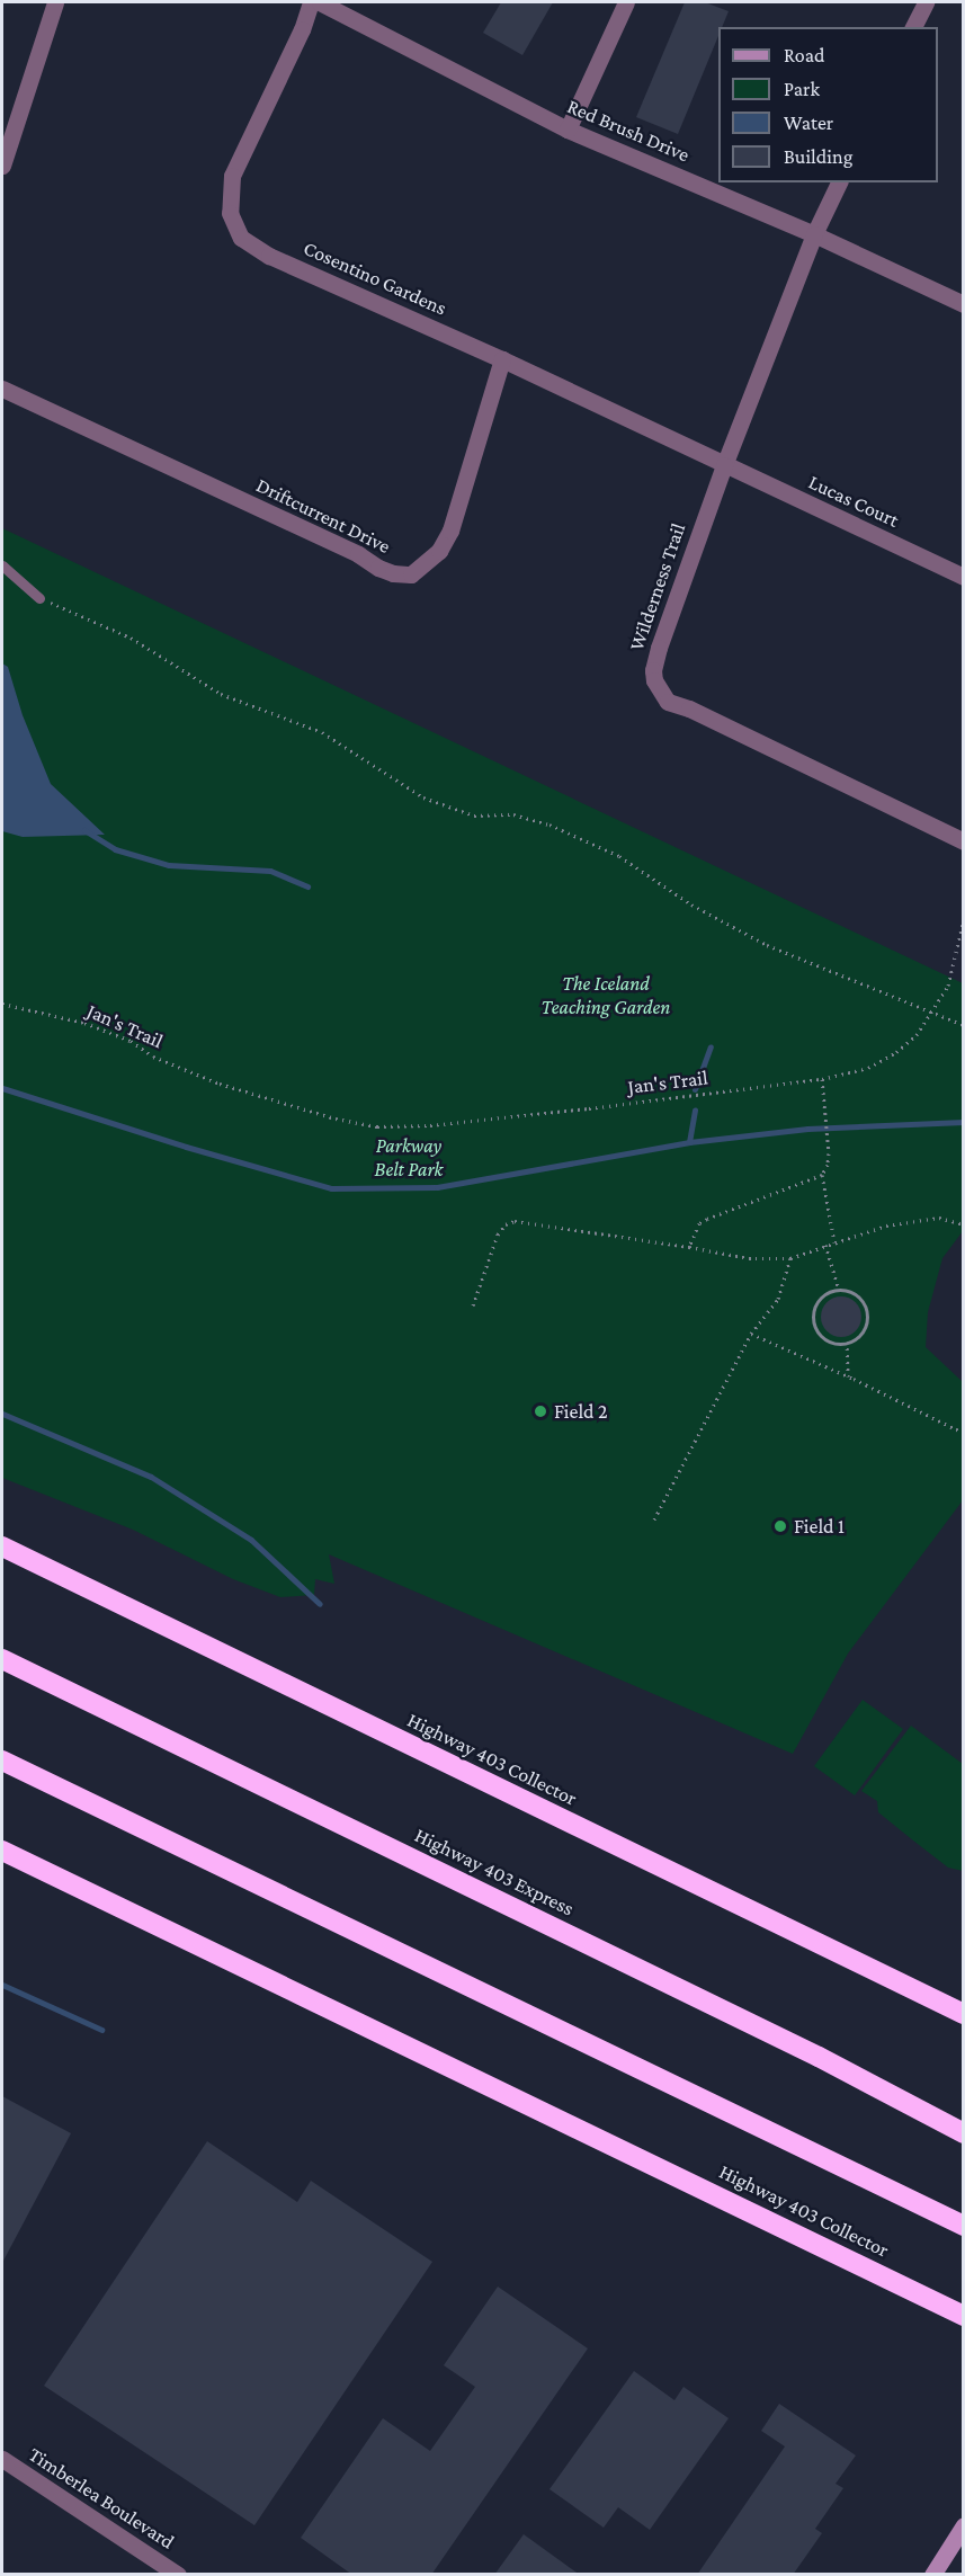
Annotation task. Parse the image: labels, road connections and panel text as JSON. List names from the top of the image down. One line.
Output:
{"streets":{"highway":["Highway 403 Collector","Highway 403 Express"],"street":["Red Brush Drive","Cosentino Gardens","Lucas Court","Driftcurrent Drive","Wilderness Trail","Timberlea Boulevard"],"path":["Jan's Trail"]},"crossings":[["Red Brush Drive","Wilderness Trail"],["Cosentino Gardens","Lucas Court"],["Cosentino Gardens","Driftcurrent Drive"],["Cosentino Gardens","Wilderness Trail"],["Lucas Court","Wilderness Trail"]],"parks":["The Iceland Teaching Garden","Parkway Belt Park"],"places":["Field 2","Field 1"],"legend":["Road","Park","Water","Building"]}
